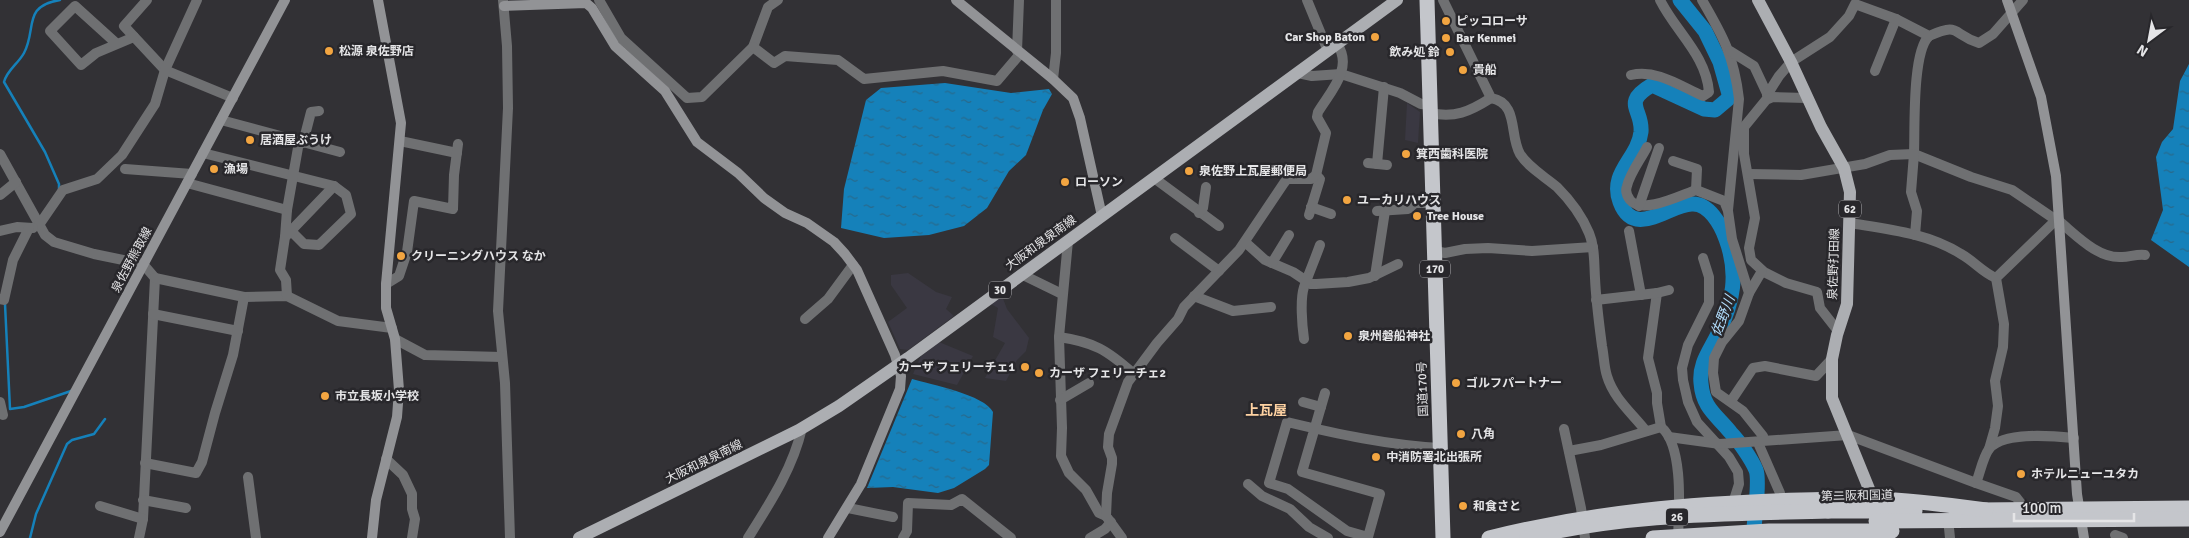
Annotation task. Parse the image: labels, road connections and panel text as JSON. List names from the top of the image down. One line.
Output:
{"streets":{"highway":["170","国道170号","第二阪和国道","26"],"main road":["62","大阪和泉泉南線","泉佐野打田線","30"],"street":["泉佐野熊取線"]},"crossings":[["泉佐野打田線","第二阪和国道"],["泉佐野打田線","26"],["第二阪和国道","26"]],"districts":["上瓦屋"],"water":["佐野川"],"places":["ピッコローサ","Car Shop Baton","Bar Kenmei","松源 泉佐野店","飲み処 鈴","貴船","居酒屋ぶうけ","箕西歯科医院","漁場","泉佐野上瓦屋郵便局","ローソン","ユーカリハウス","Tree House","クリーニングハウス なか","泉州磐船神社","カーザ フェリーチェ1","カーザ フェリーチェ2","ゴルフパートナー","市立長坂小学校","八角","中消防署北出張所","ホテルニューユタカ","和食さと"],"scale_bar":"100 m","north":"bottom left"}
